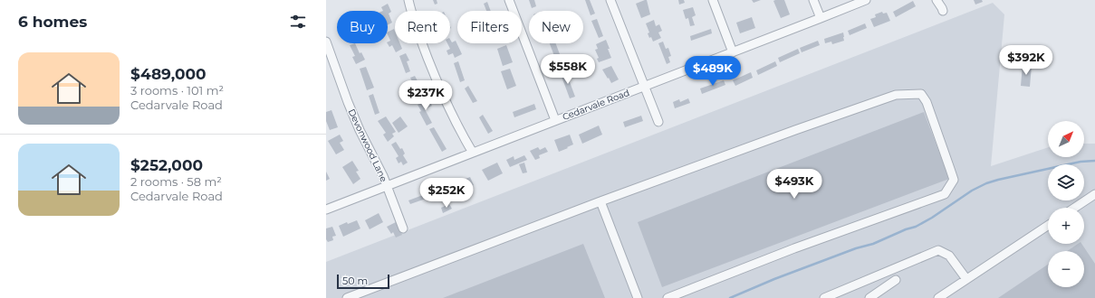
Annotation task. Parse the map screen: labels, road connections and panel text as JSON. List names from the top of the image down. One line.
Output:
{"streets":{"street":["Cedarvale Road","Devonwood Lane"]},"crossings":[["Cedarvale Road","Devonwood Lane"]],"scale_bar":"50 m","north":"top right","page":{"heading":"6 homes","chip":["Buy","Rent","Filters","New"],"list":[{"name":"$489,000","note":"3 rooms · 101 m² · Cedarvale Road"},{"name":"$252,000","note":"2 rooms · 58 m² · Cedarvale Road"}],"price":["$392K","$558K","$489K","$237K","$493K","$252K"],"map_buttons":["+","−"],"scale":"50 m"}}
